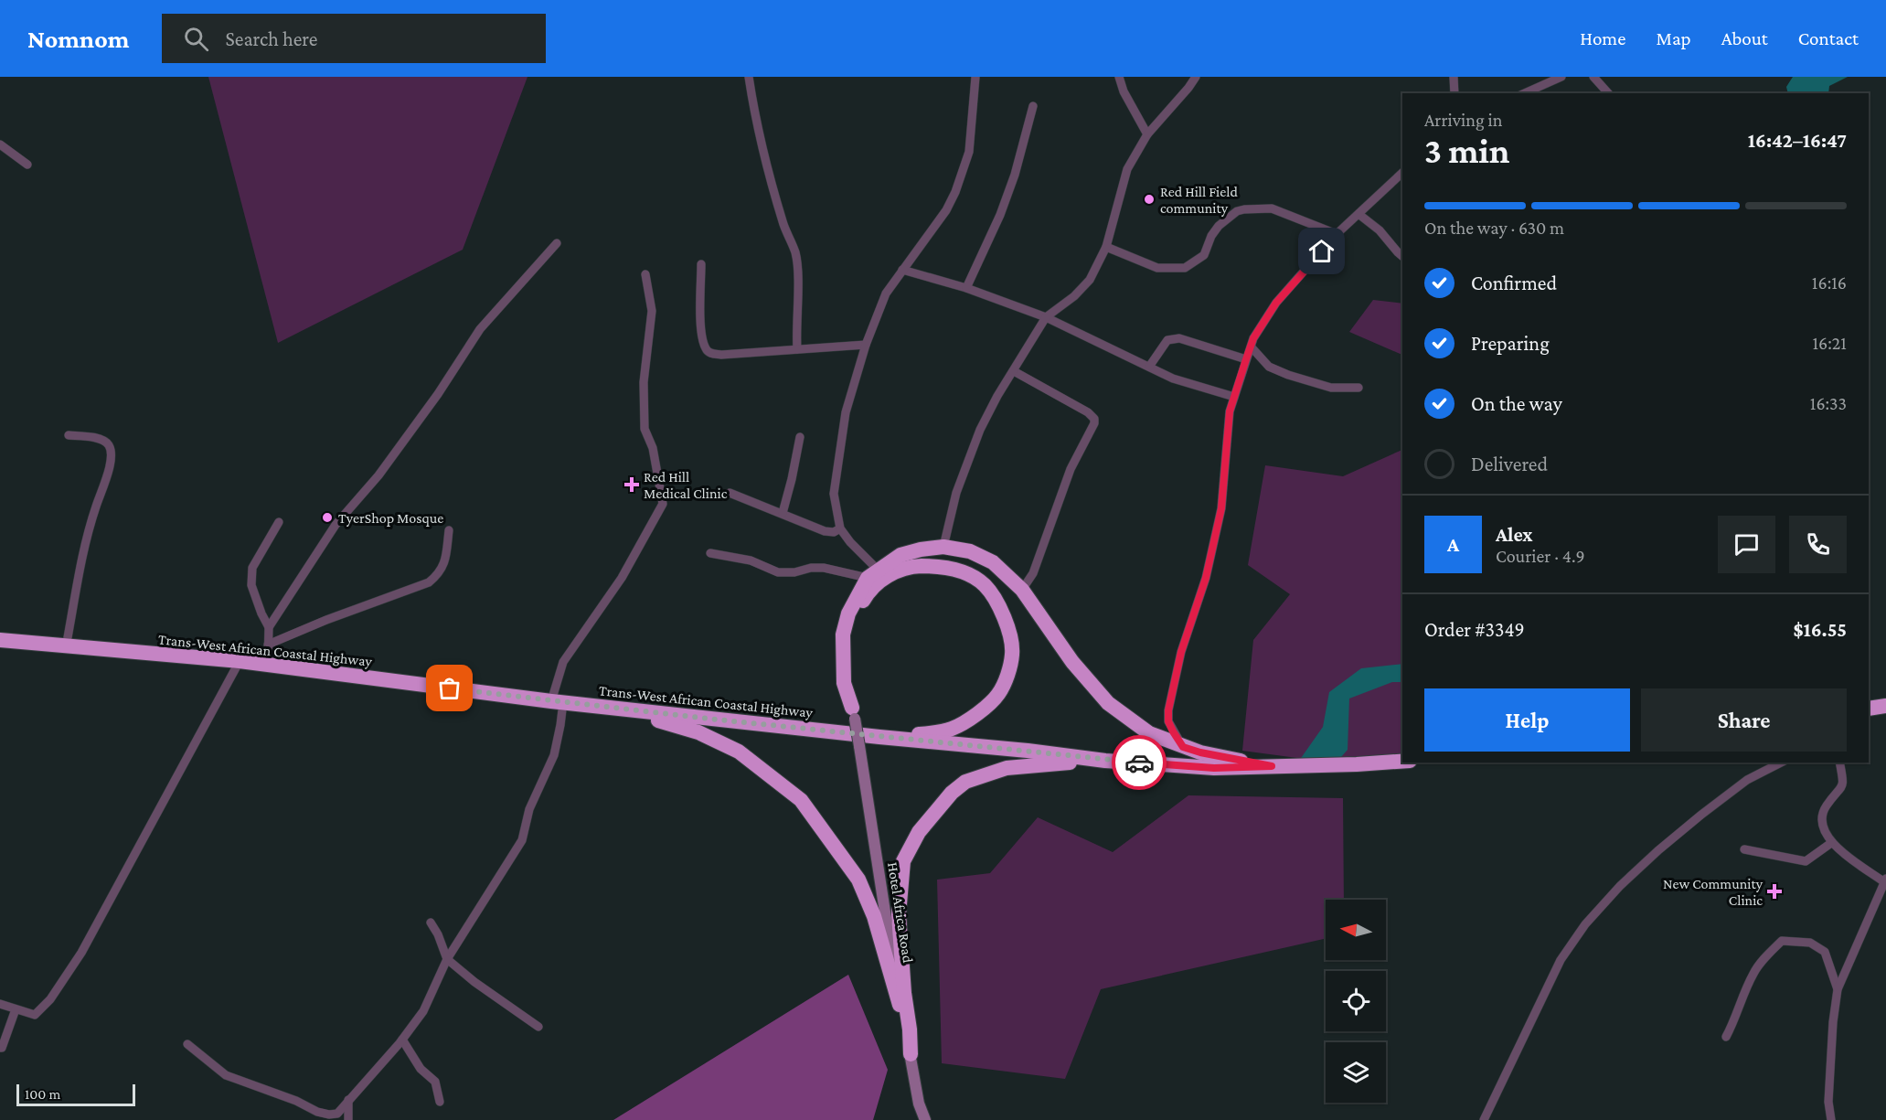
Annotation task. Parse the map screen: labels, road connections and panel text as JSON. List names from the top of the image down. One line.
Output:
{"streets":{"highway":["Trans-West African Coastal Highway"],"street":["Hotel Africa Road"]},"places":{"other":["Red Hill Field community","TyerShop Mosque"],"health":["Red Hill Medical Clinic","New Community Clinic"]},"scale_bar":"100 m","north":"left","page":{"header":"Nomnom","search":"Search here","nav":["Home","Map","About","Contact"],"heading":["3 min","Arriving in","16:42–16:47"],"panel":["Alex","Courier · 4.9","Order #3349","$16.55"],"bar":"On the way · 630 m","list":[["Confirmed","16:16"],["Preparing","16:21"],["On the way","16:33"],"Delivered"],"round":"A","buttons":["Help","Share"],"scale":"100 m"}}
